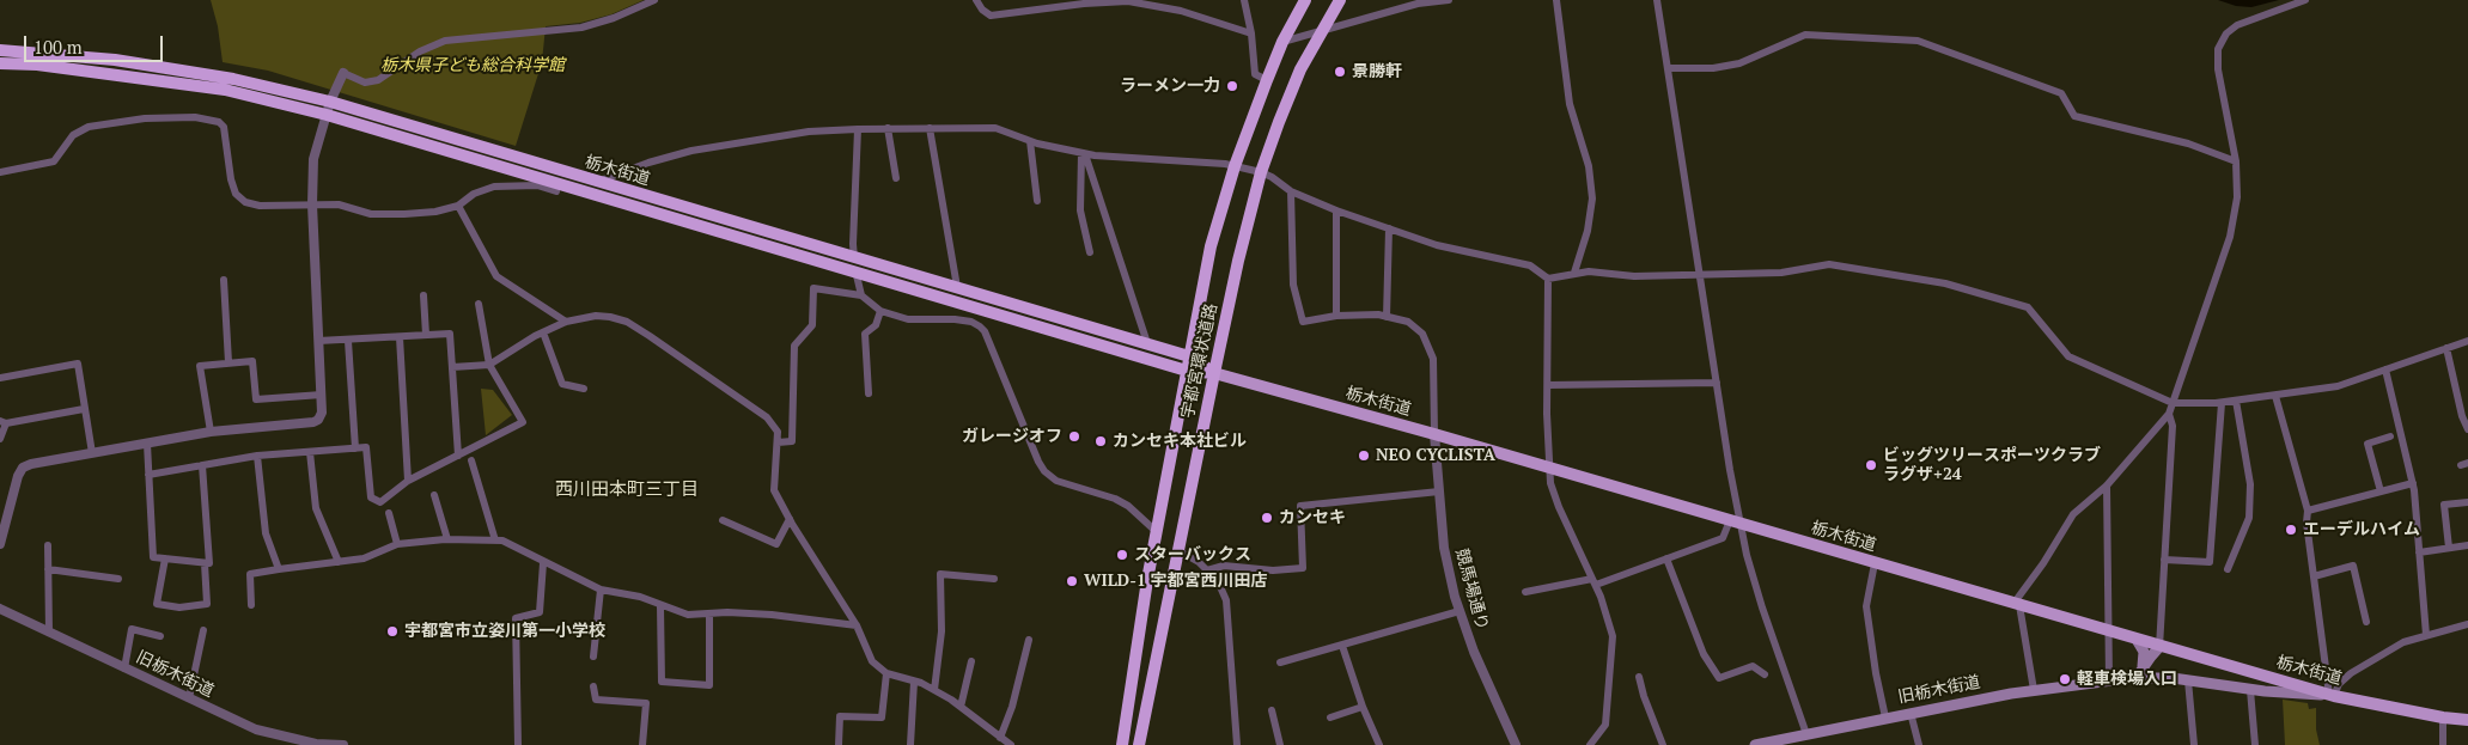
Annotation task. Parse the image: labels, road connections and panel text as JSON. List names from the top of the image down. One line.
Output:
{"streets":{"highway":["栃木街道","宇都宮環状道路"],"main road":["旧栃木街道"],"street":["競馬場通り"]},"crossings":[["栃木街道","宇都宮環状道路"],["栃木街道","競馬場通り"],["栃木街道","旧栃木街道"]],"districts":["西川田本町三丁目"],"parks":["栃木県子ども総合科学館"],"places":["景勝軒","ラーメン一力","ガレージオフ","カンセキ本社ビル","NEO CYCLISTA","ビッグツリースポーツクラブ ラグザ+24","カンセキ","エーデルハイム","スターバックス","WILD-1 宇都宮西川田店","宇都宮市立姿川第一小学校","軽車検場入口"],"scale_bar":"100 m"}
